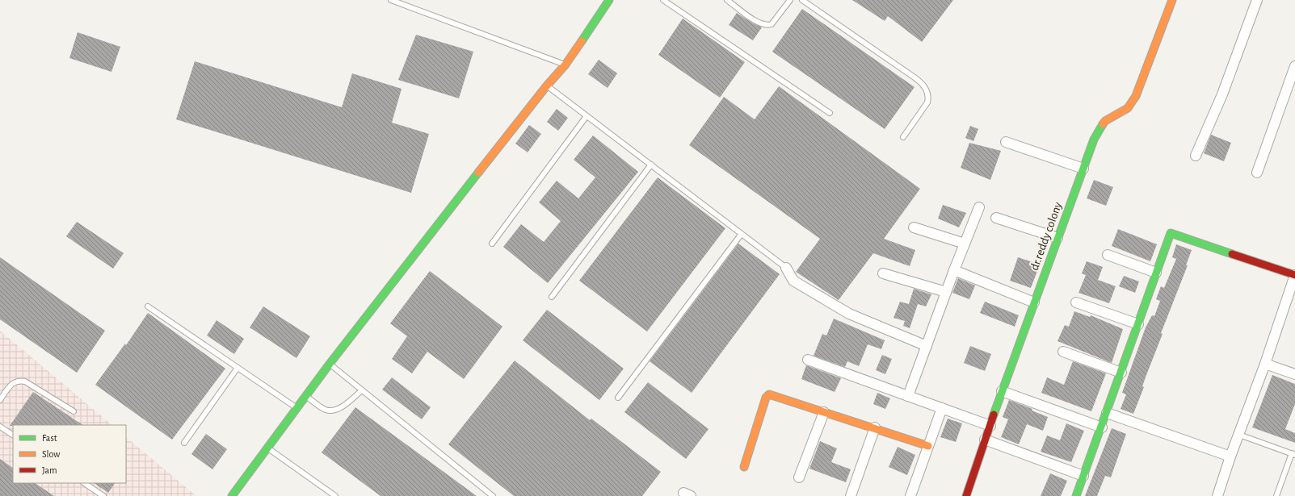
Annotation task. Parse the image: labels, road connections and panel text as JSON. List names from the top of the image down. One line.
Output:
{"streets":{"street":["dr.reddy colony"]},"legend":["Fast","Slow","Jam"]}
